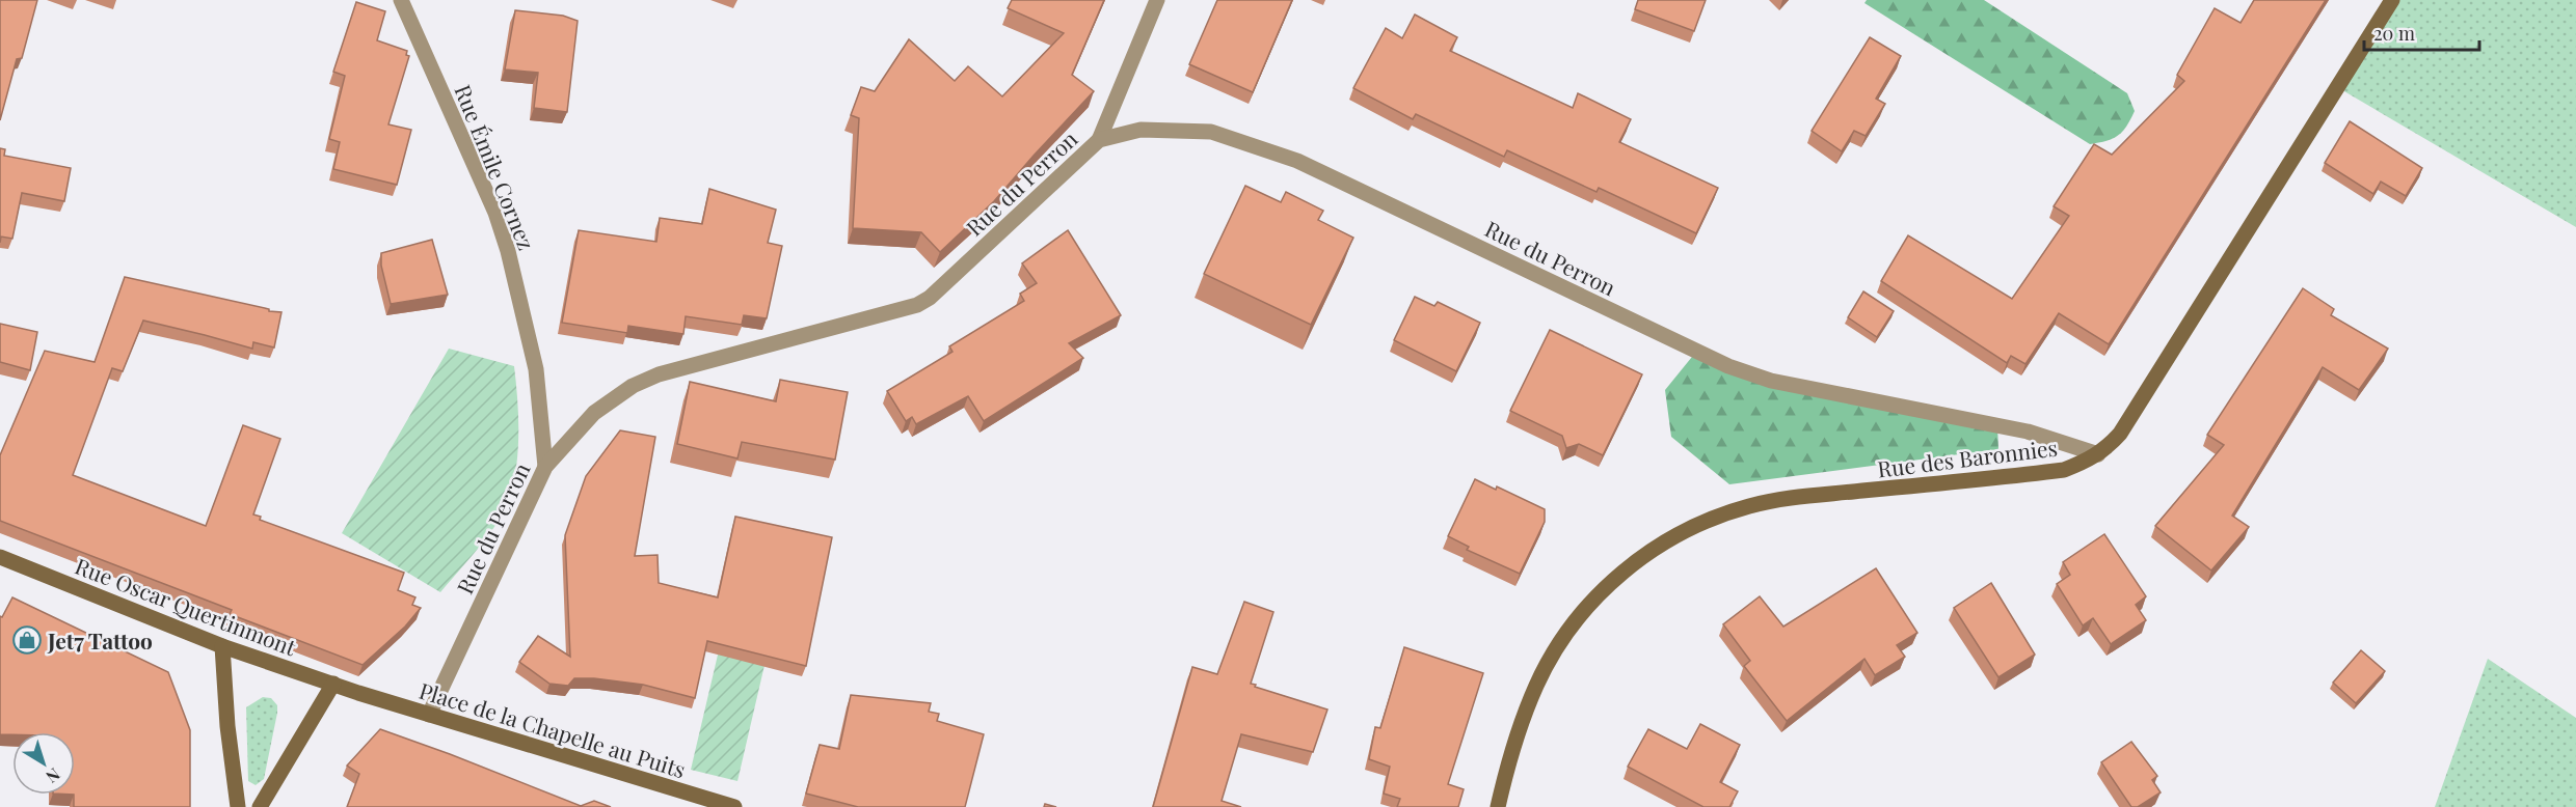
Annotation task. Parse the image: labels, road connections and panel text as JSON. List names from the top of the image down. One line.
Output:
{"streets":{"street":["Rue Émile Cornez","Rue du Perron","Rue des Baronnies","Rue Oscar Quertinmont","Place de la Chapelle au Puits"]},"crossings":[["Rue Émile Cornez","Rue du Perron"],["Rue du Perron","Rue des Baronnies"],["Rue du Perron","Place de la Chapelle au Puits"],["Rue Oscar Quertinmont","Place de la Chapelle au Puits"]],"places":{"shop":["Jet7 Tattoo"]},"scale_bar":"20 m","north":"bottom right"}
